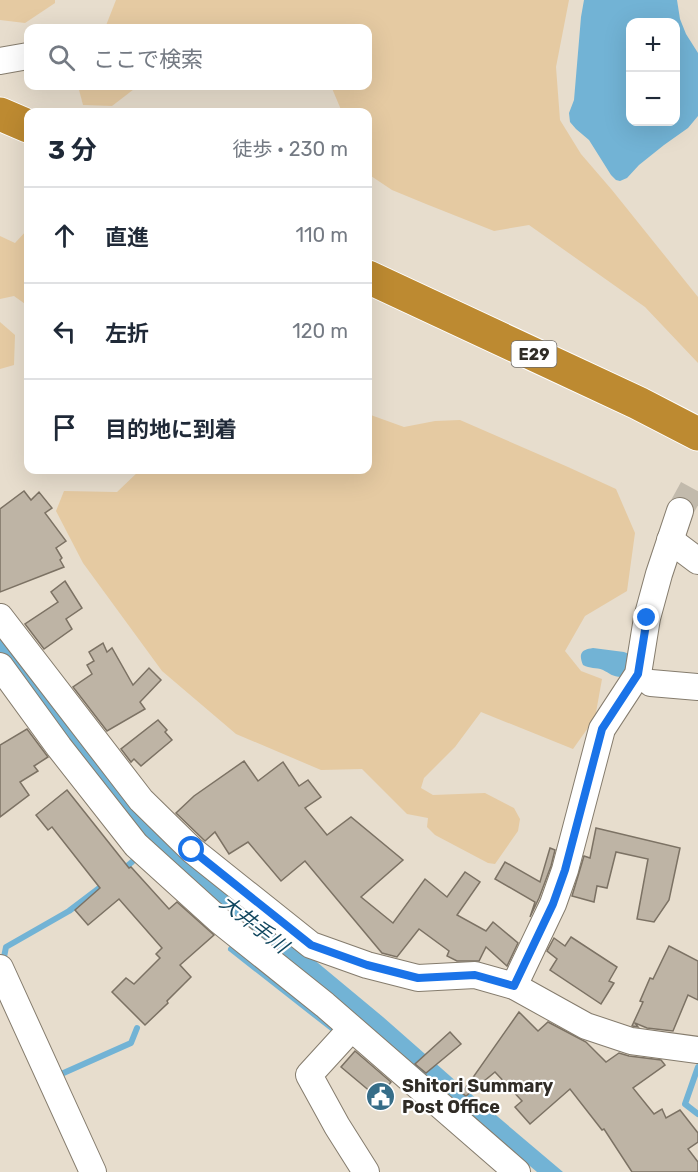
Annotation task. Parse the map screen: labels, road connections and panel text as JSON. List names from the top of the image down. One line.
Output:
{"streets":{"highway":["E29"]},"water":["大井手川"],"places":{"public building":["Shitori Summary Post Office"]},"page":{"map_buttons":["+","−"],"search":"ここで検索","heading":["3 分","徒歩 · 230 m"],"list":[["直進","110 m"],["左折","120 m"],"目的地に到着"]}}
